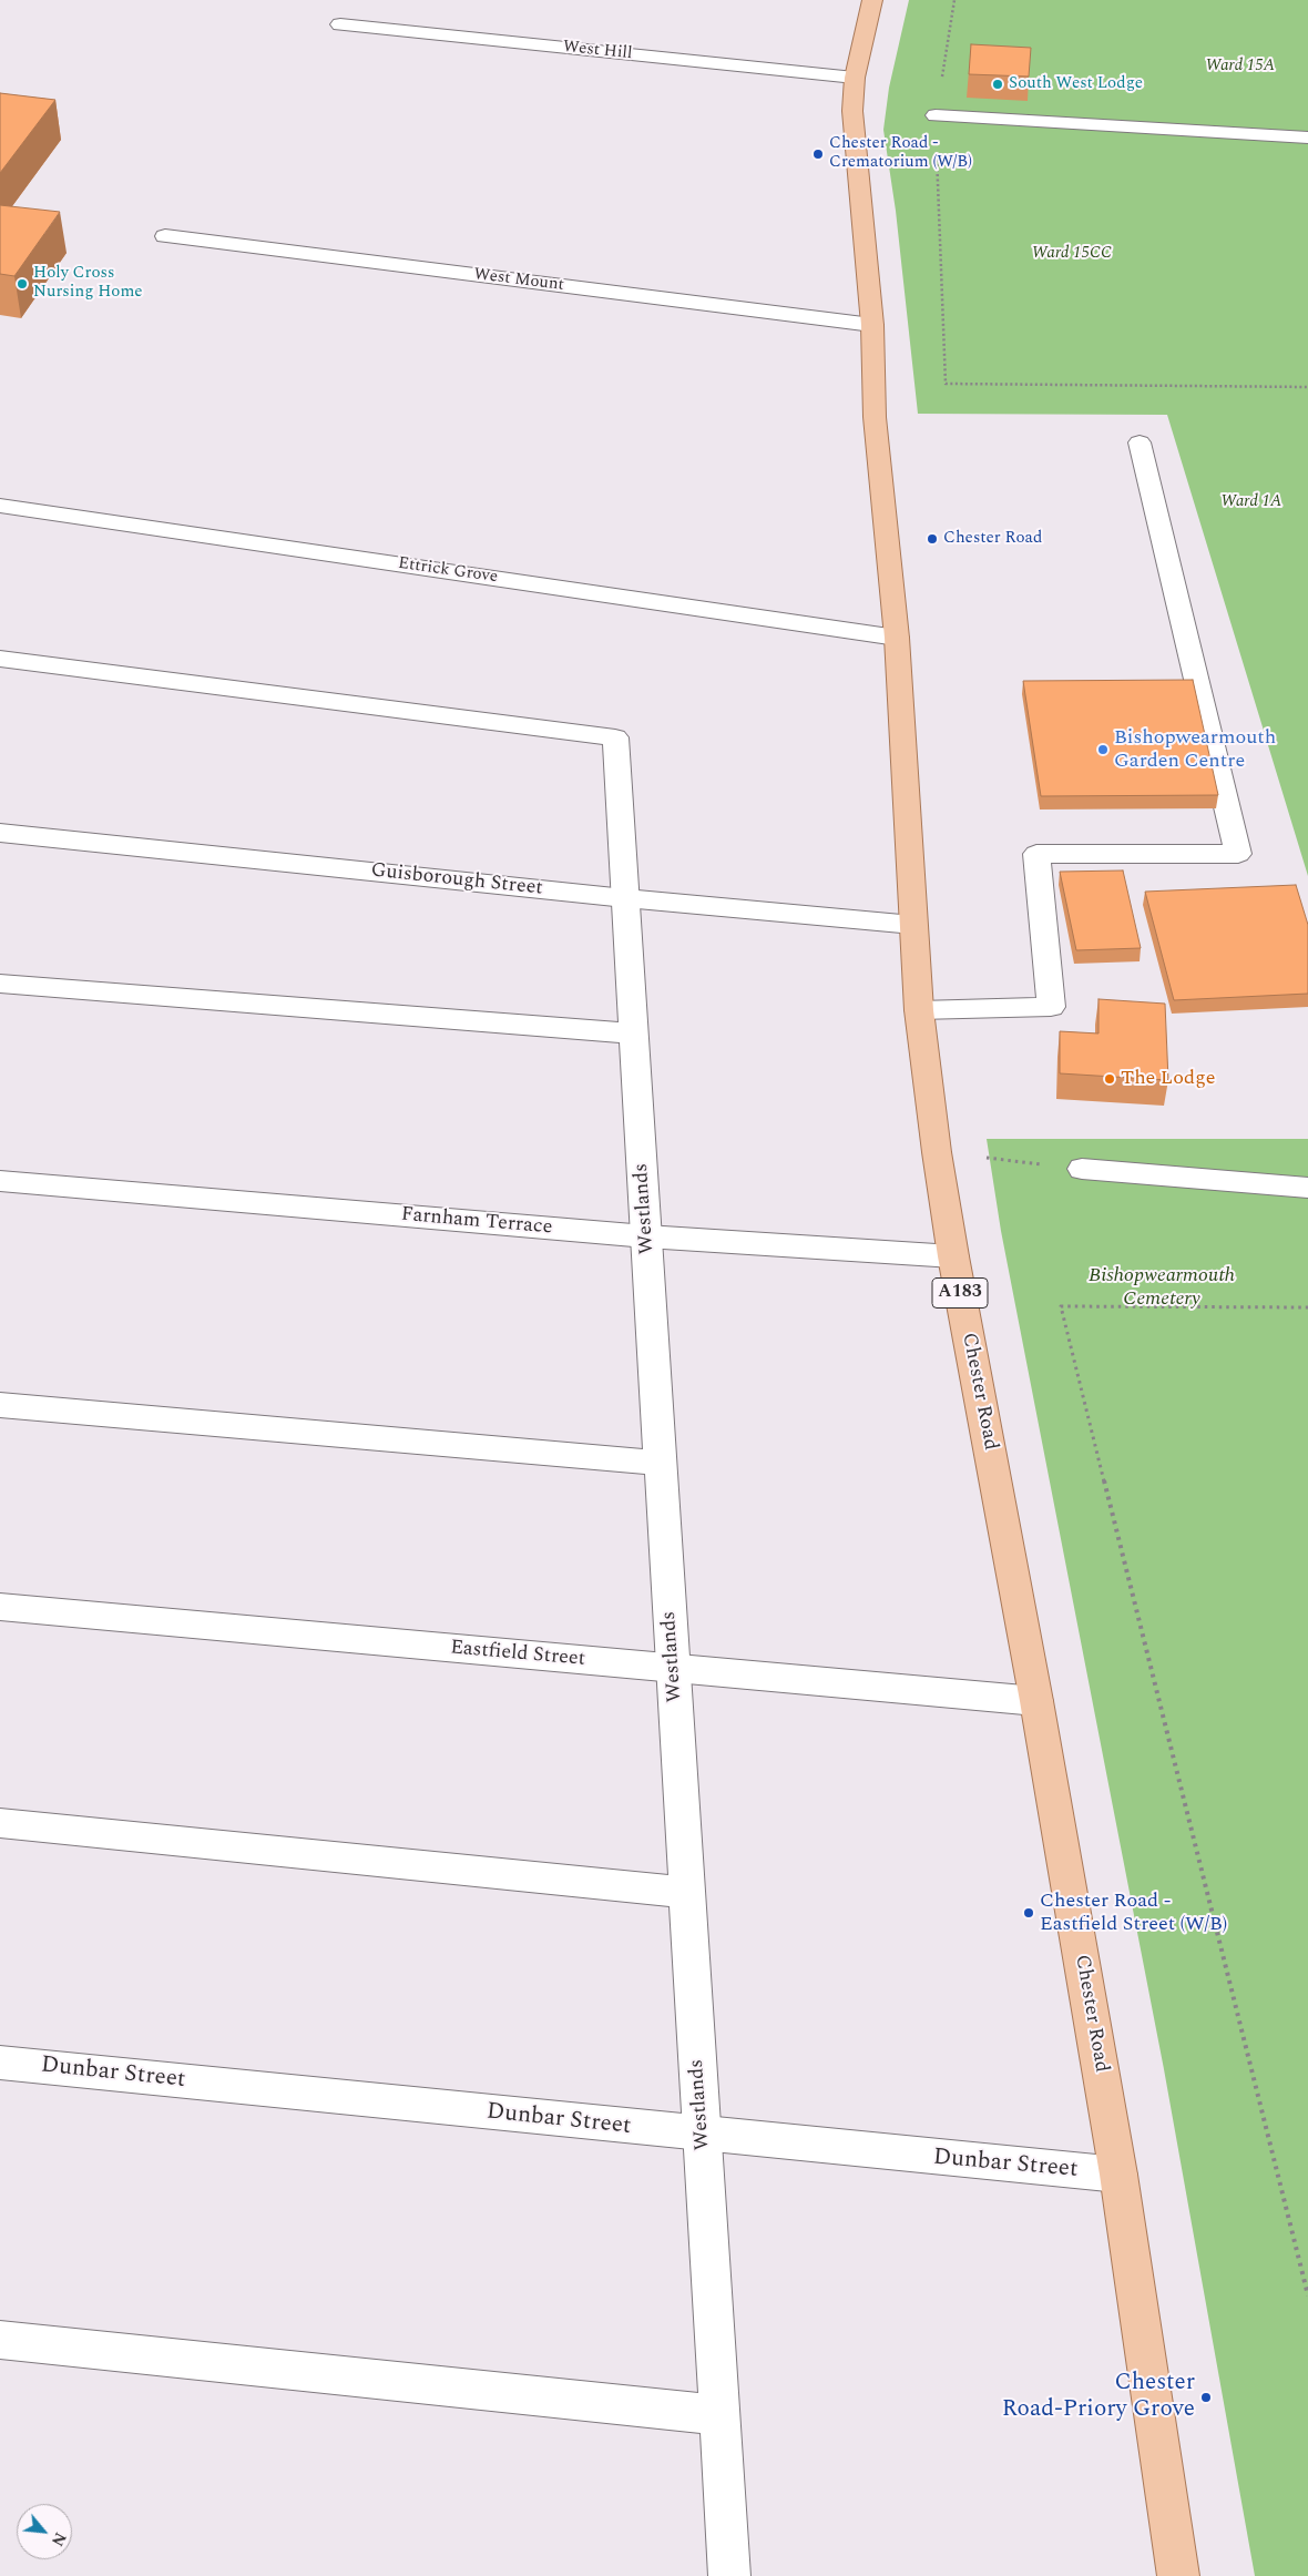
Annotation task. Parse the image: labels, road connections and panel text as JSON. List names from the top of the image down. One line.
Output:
{"streets":{"main road":["A183","Chester Road"],"street":["West Hill","West Mount","Ettrick Grove","Guisborough Street","Westlands","Farnham Terrace","Eastfield Street","Dunbar Street"]},"crossings":[["West Hill","Chester Road"],["West Mount","Chester Road"],["Ettrick Grove","Chester Road"],["Guisborough Street","Westlands"],["Guisborough Street","Chester Road"],["Westlands","Farnham Terrace"],["Westlands","Eastfield Street"],["Westlands","Dunbar Street"],["Farnham Terrace","Chester Road"],["Chester Road","Eastfield Street"],["Chester Road","Dunbar Street"]],"parks":["Ward 15A","Ward 15CC","Ward 1A","Bishopwearmouth Cemetery"],"places":["South West Lodge","Chester Road - Crematorium (W/B)","Holy Cross Nursing Home","Chester Road","Bishopwearmouth Garden Centre","The Lodge","Chester Road - Eastfield Street (W/B)","Chester Road-Priory Grove"],"north":"bottom right"}
